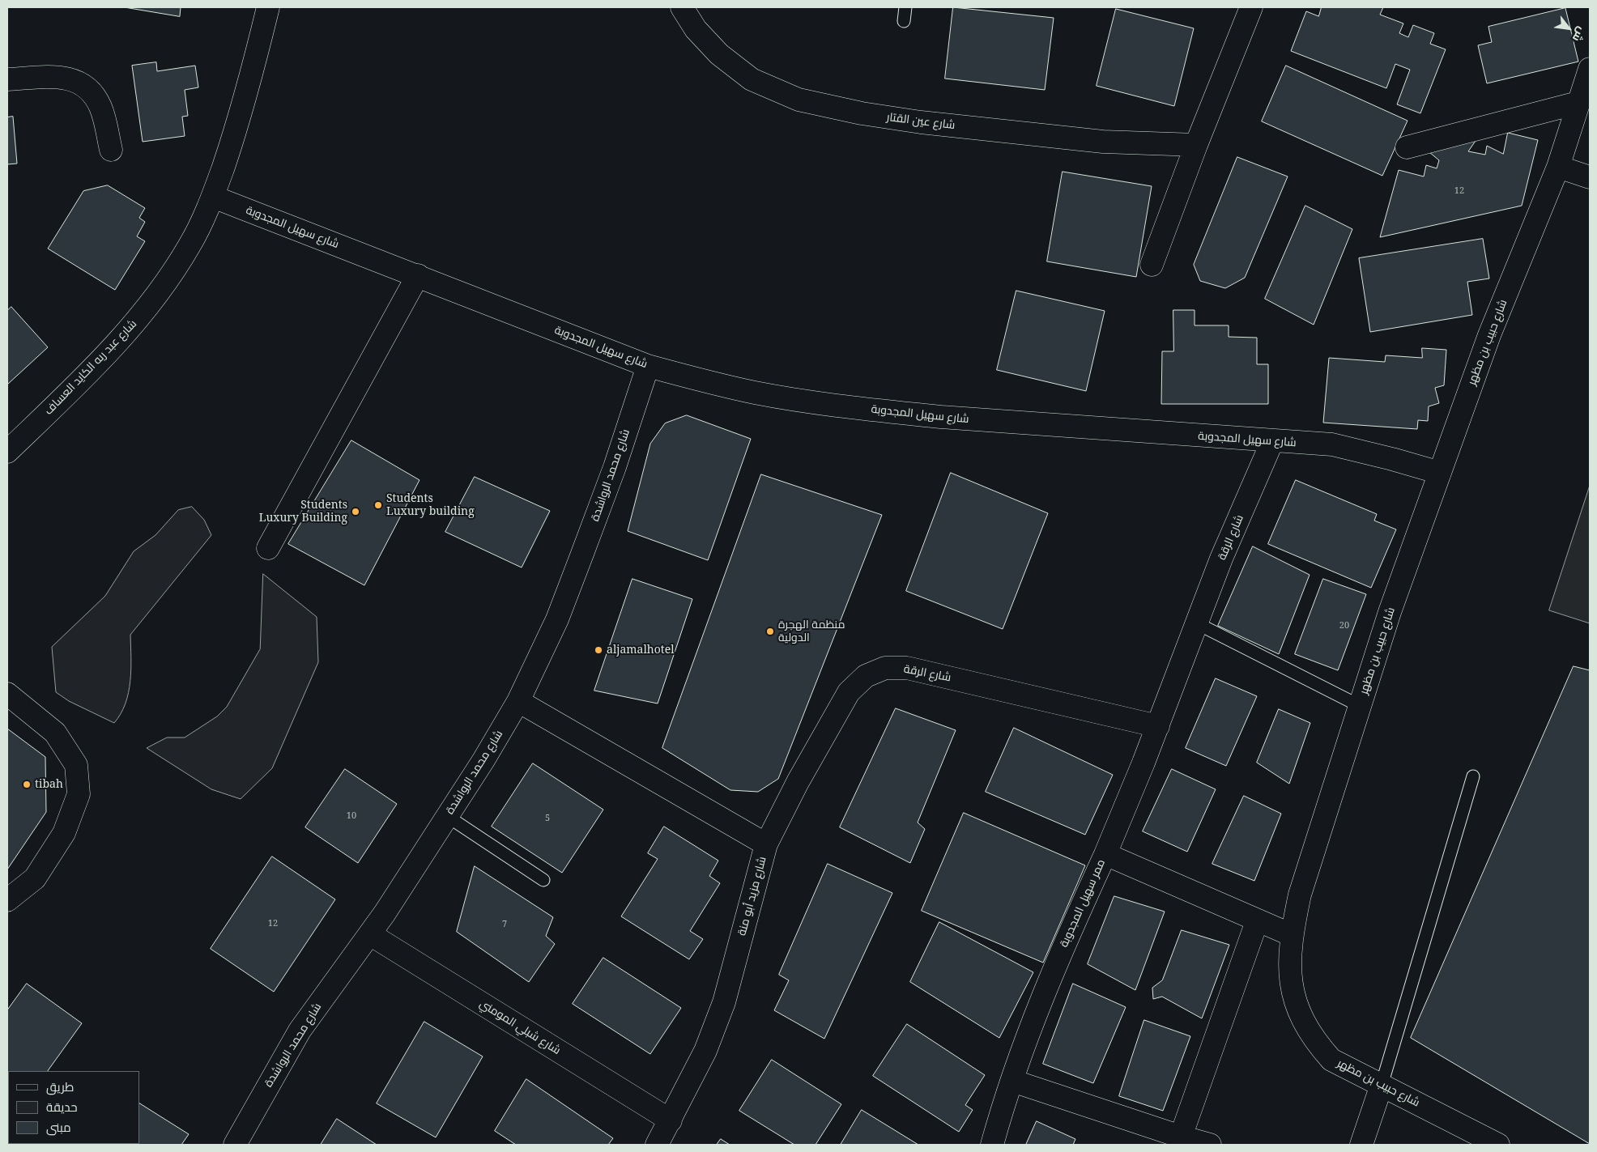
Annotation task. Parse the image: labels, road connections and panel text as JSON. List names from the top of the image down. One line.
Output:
{"streets":{"street":["شارع عين القتار","شارع سهيل المجدوبة","شارع حبيب بن مظهر","شارع عبد ربه الكايد العساف","شارع محمد الرواشدة","شارع الرقة","شارع مزيد أبو منة","ممر سهيل المجدوبة","شارع شبلي المومني"]},"crossings":[["شارع سهيل المجدوبة","شارع حبيب بن مظهر"],["شارع سهيل المجدوبة","شارع عبد ربه الكايد العساف"],["شارع سهيل المجدوبة","شارع محمد الرواشدة"],["شارع سهيل المجدوبة","شارع الرقة"],["شارع حبيب بن مظهر","ممر سهيل المجدوبة"],["شارع محمد الرواشدة","شارع مزيد أبو منة"],["شارع محمد الرواشدة","شارع شبلي المومني"],["شارع الرقة","شارع مزيد أبو منة"],["شارع الرقة","ممر سهيل المجدوبة"],["شارع مزيد أبو منة","شارع شبلي المومني"]],"places":["Students Luxury building","Students Luxury Building","منظمة الهجرة الدولية","aljamalhotel","tibah"],"house_numbers":["12","20","10","5","12","7"],"legend":["طريق","حديقة","مبنى"],"north":"bottom right"}
